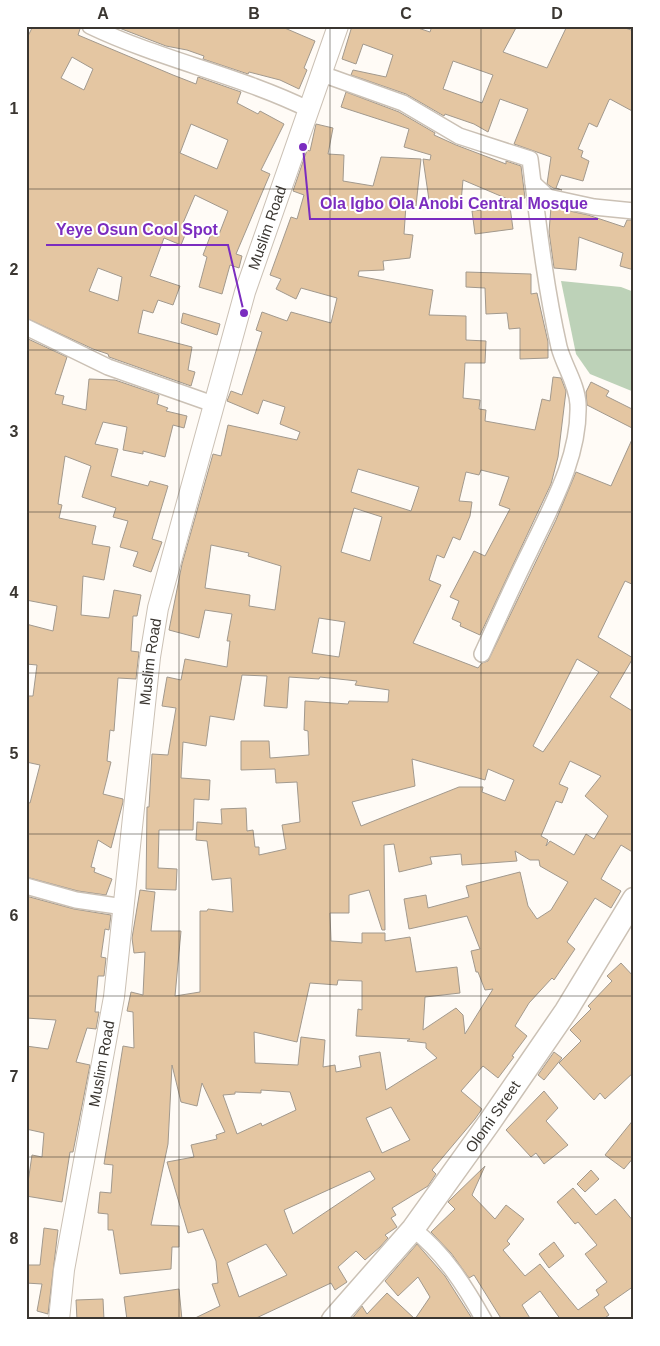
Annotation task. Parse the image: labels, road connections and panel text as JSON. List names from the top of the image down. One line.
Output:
{"streets":{"main road":["Olomi Street"],"street":["Muslim Road"]},"places":["Ola Igbo Ola Anobi Central Mosque","Yeye Osun Cool Spot"],"grid":{"columns":["A","B","C","D"],"rows":["1","2","3","4","5","6","7","8"]}}
